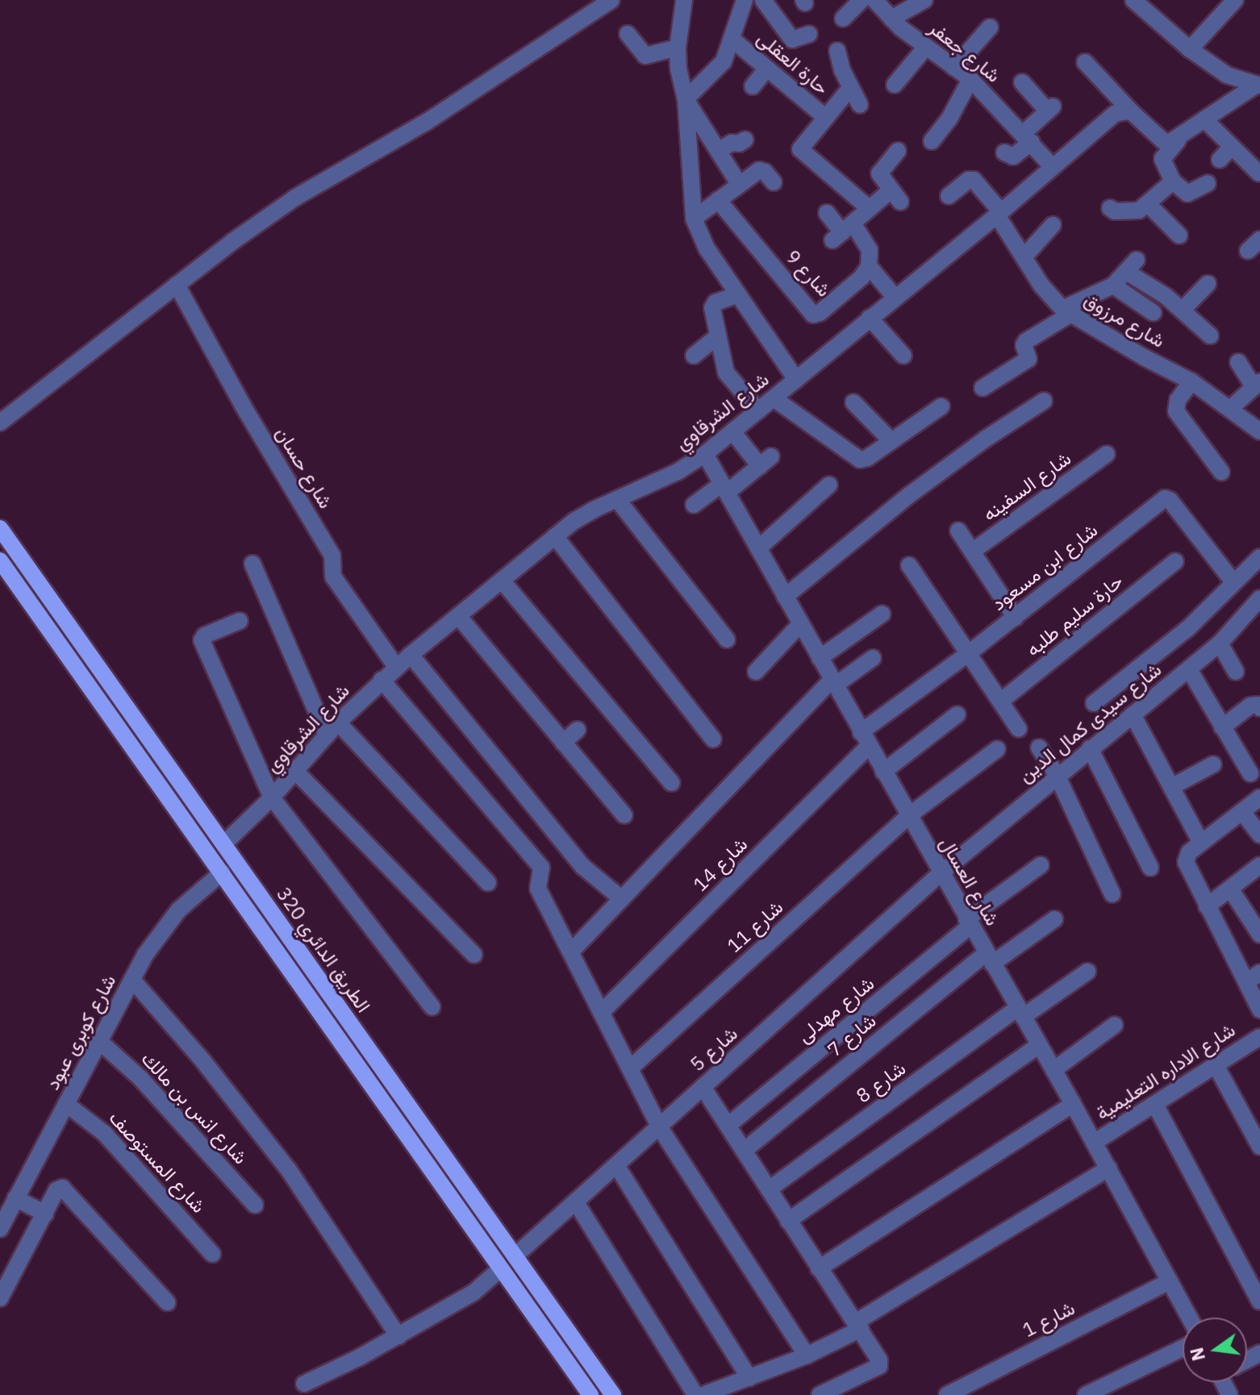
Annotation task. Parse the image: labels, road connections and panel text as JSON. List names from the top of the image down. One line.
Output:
{"streets":{"main road":["الطريق الدائري 320"],"street":["شارع جعفر","حارة العقلى","شارع 9","شارع مرزوق","شارع الشرقاوي","شارع حسان","شارع السفينه","شارع ابن مسعود","حارة سليم طلبه","شارع سيدى كمال الدين","شارع 14","شارع العسال","شارع 11","شارع مهدلى","شارع كوبرى عبود","شارع 7","شارع 5","شارع الاداره التعليمية","شارع 8","شارع انس بن مالك","شارع المستوصف","شارع 1"]},"crossings":[["شارع جعفر","شارع الشرقاوي"],["شارع مرزوق","شارع الشرقاوي"],["شارع الشرقاوي","شارع حسان"],["شارع الشرقاوي","شارع العسال"],["شارع الشرقاوي","الطريق الدائري 320"],["شارع ابن مسعود","شارع 14"],["شارع ابن مسعود","شارع العسال"],["شارع سيدى كمال الدين","شارع العسال"],["شارع سيدى كمال الدين","شارع 5"],["شارع 14","شارع العسال"],["شارع العسال","شارع 11"],["شارع العسال","شارع مهدلى"],["شارع العسال","شارع 7"],["شارع العسال","شارع 5"],["شارع العسال","شارع الاداره التعليمية"],["شارع العسال","شارع 8"],["شارع العسال","شارع 1"],["الطريق الدائري 320","شارع كوبرى عبود"],["الطريق الدائري 320","شارع 5"],["شارع كوبرى عبود","شارع انس بن مالك"],["شارع كوبرى عبود","شارع المستوصف"]],"north":"left"}
